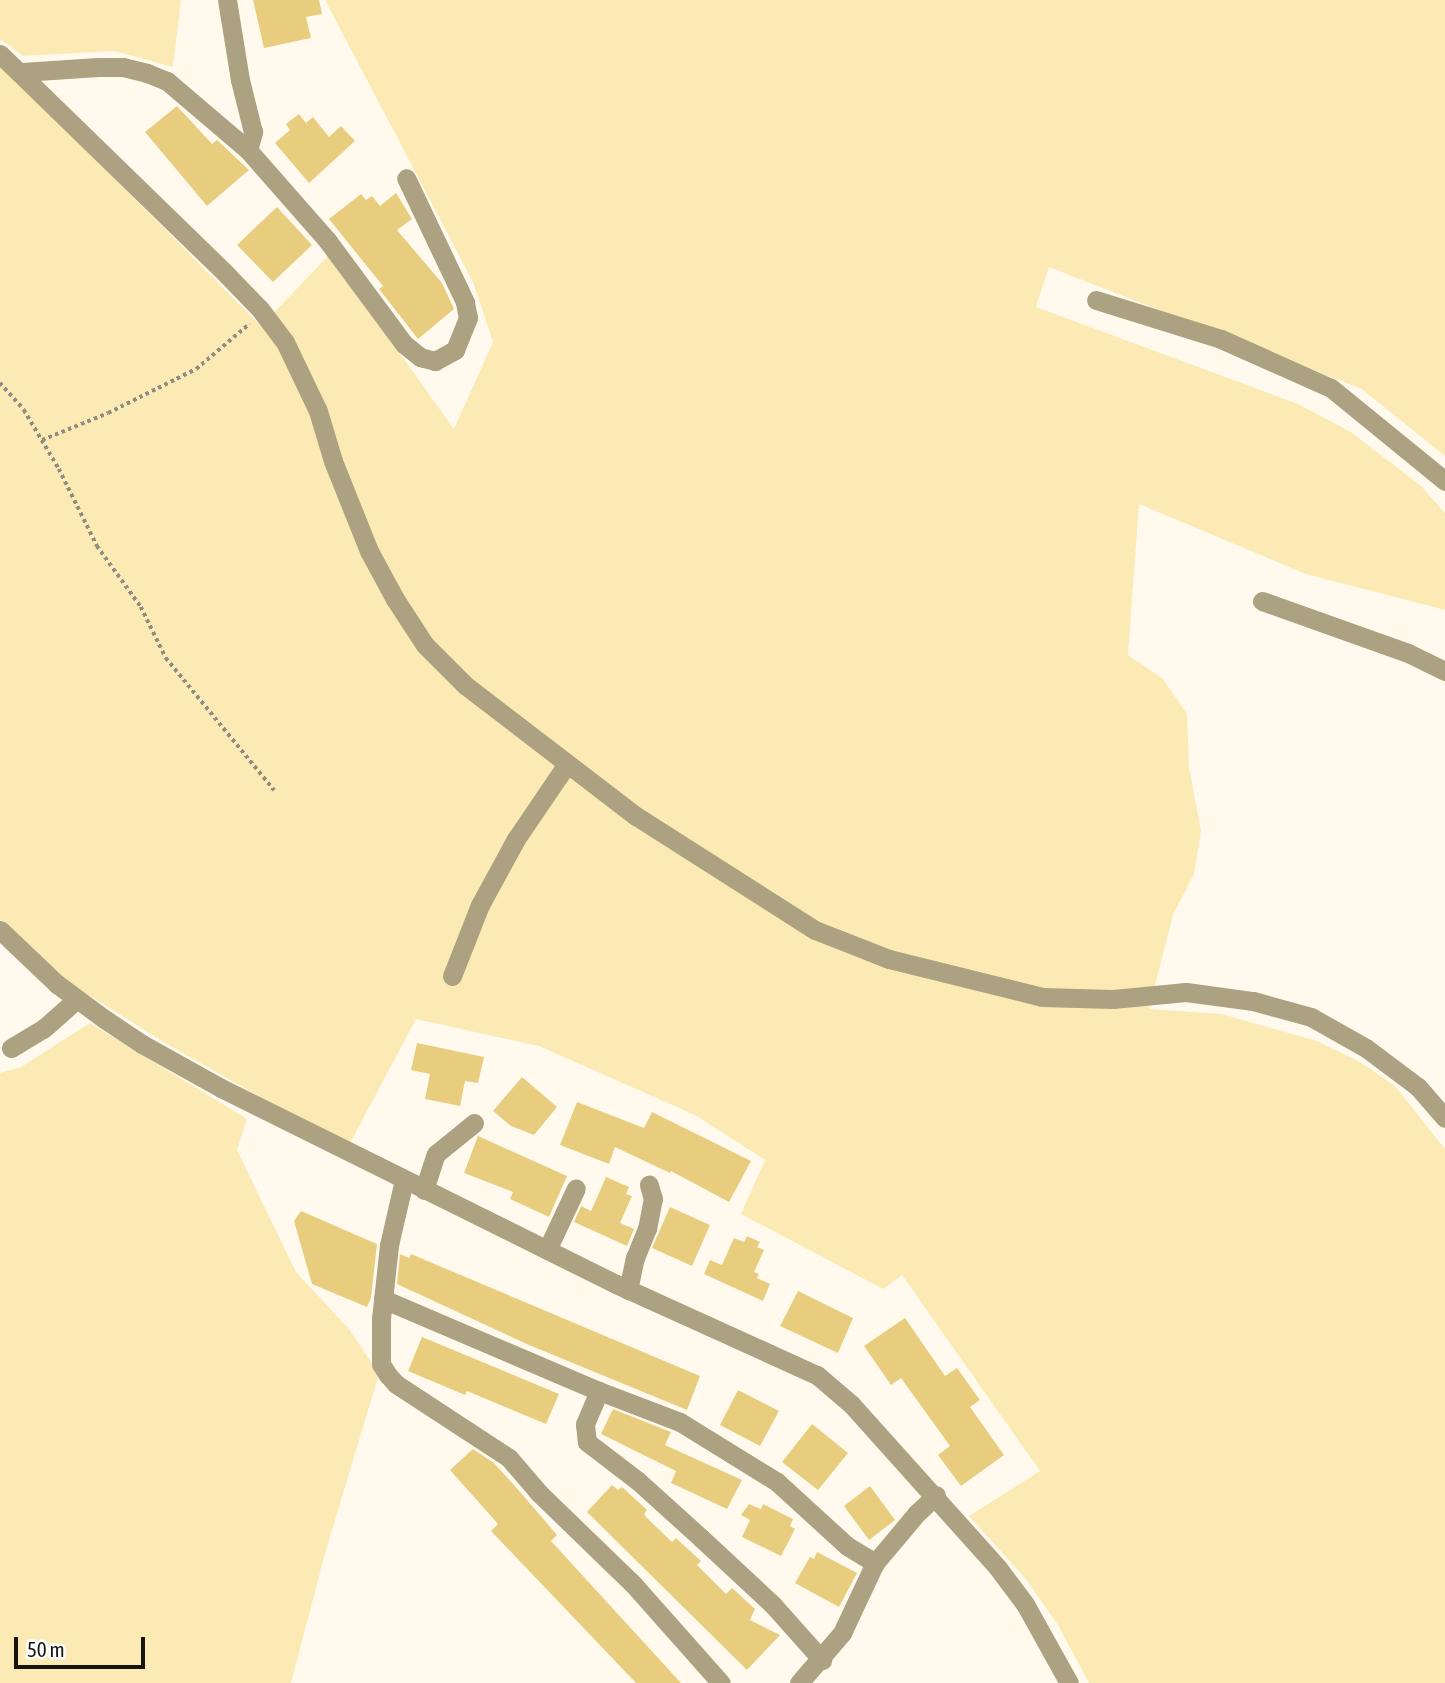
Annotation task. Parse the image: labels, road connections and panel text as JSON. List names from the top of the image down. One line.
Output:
{"scale_bar":"50 m"}
